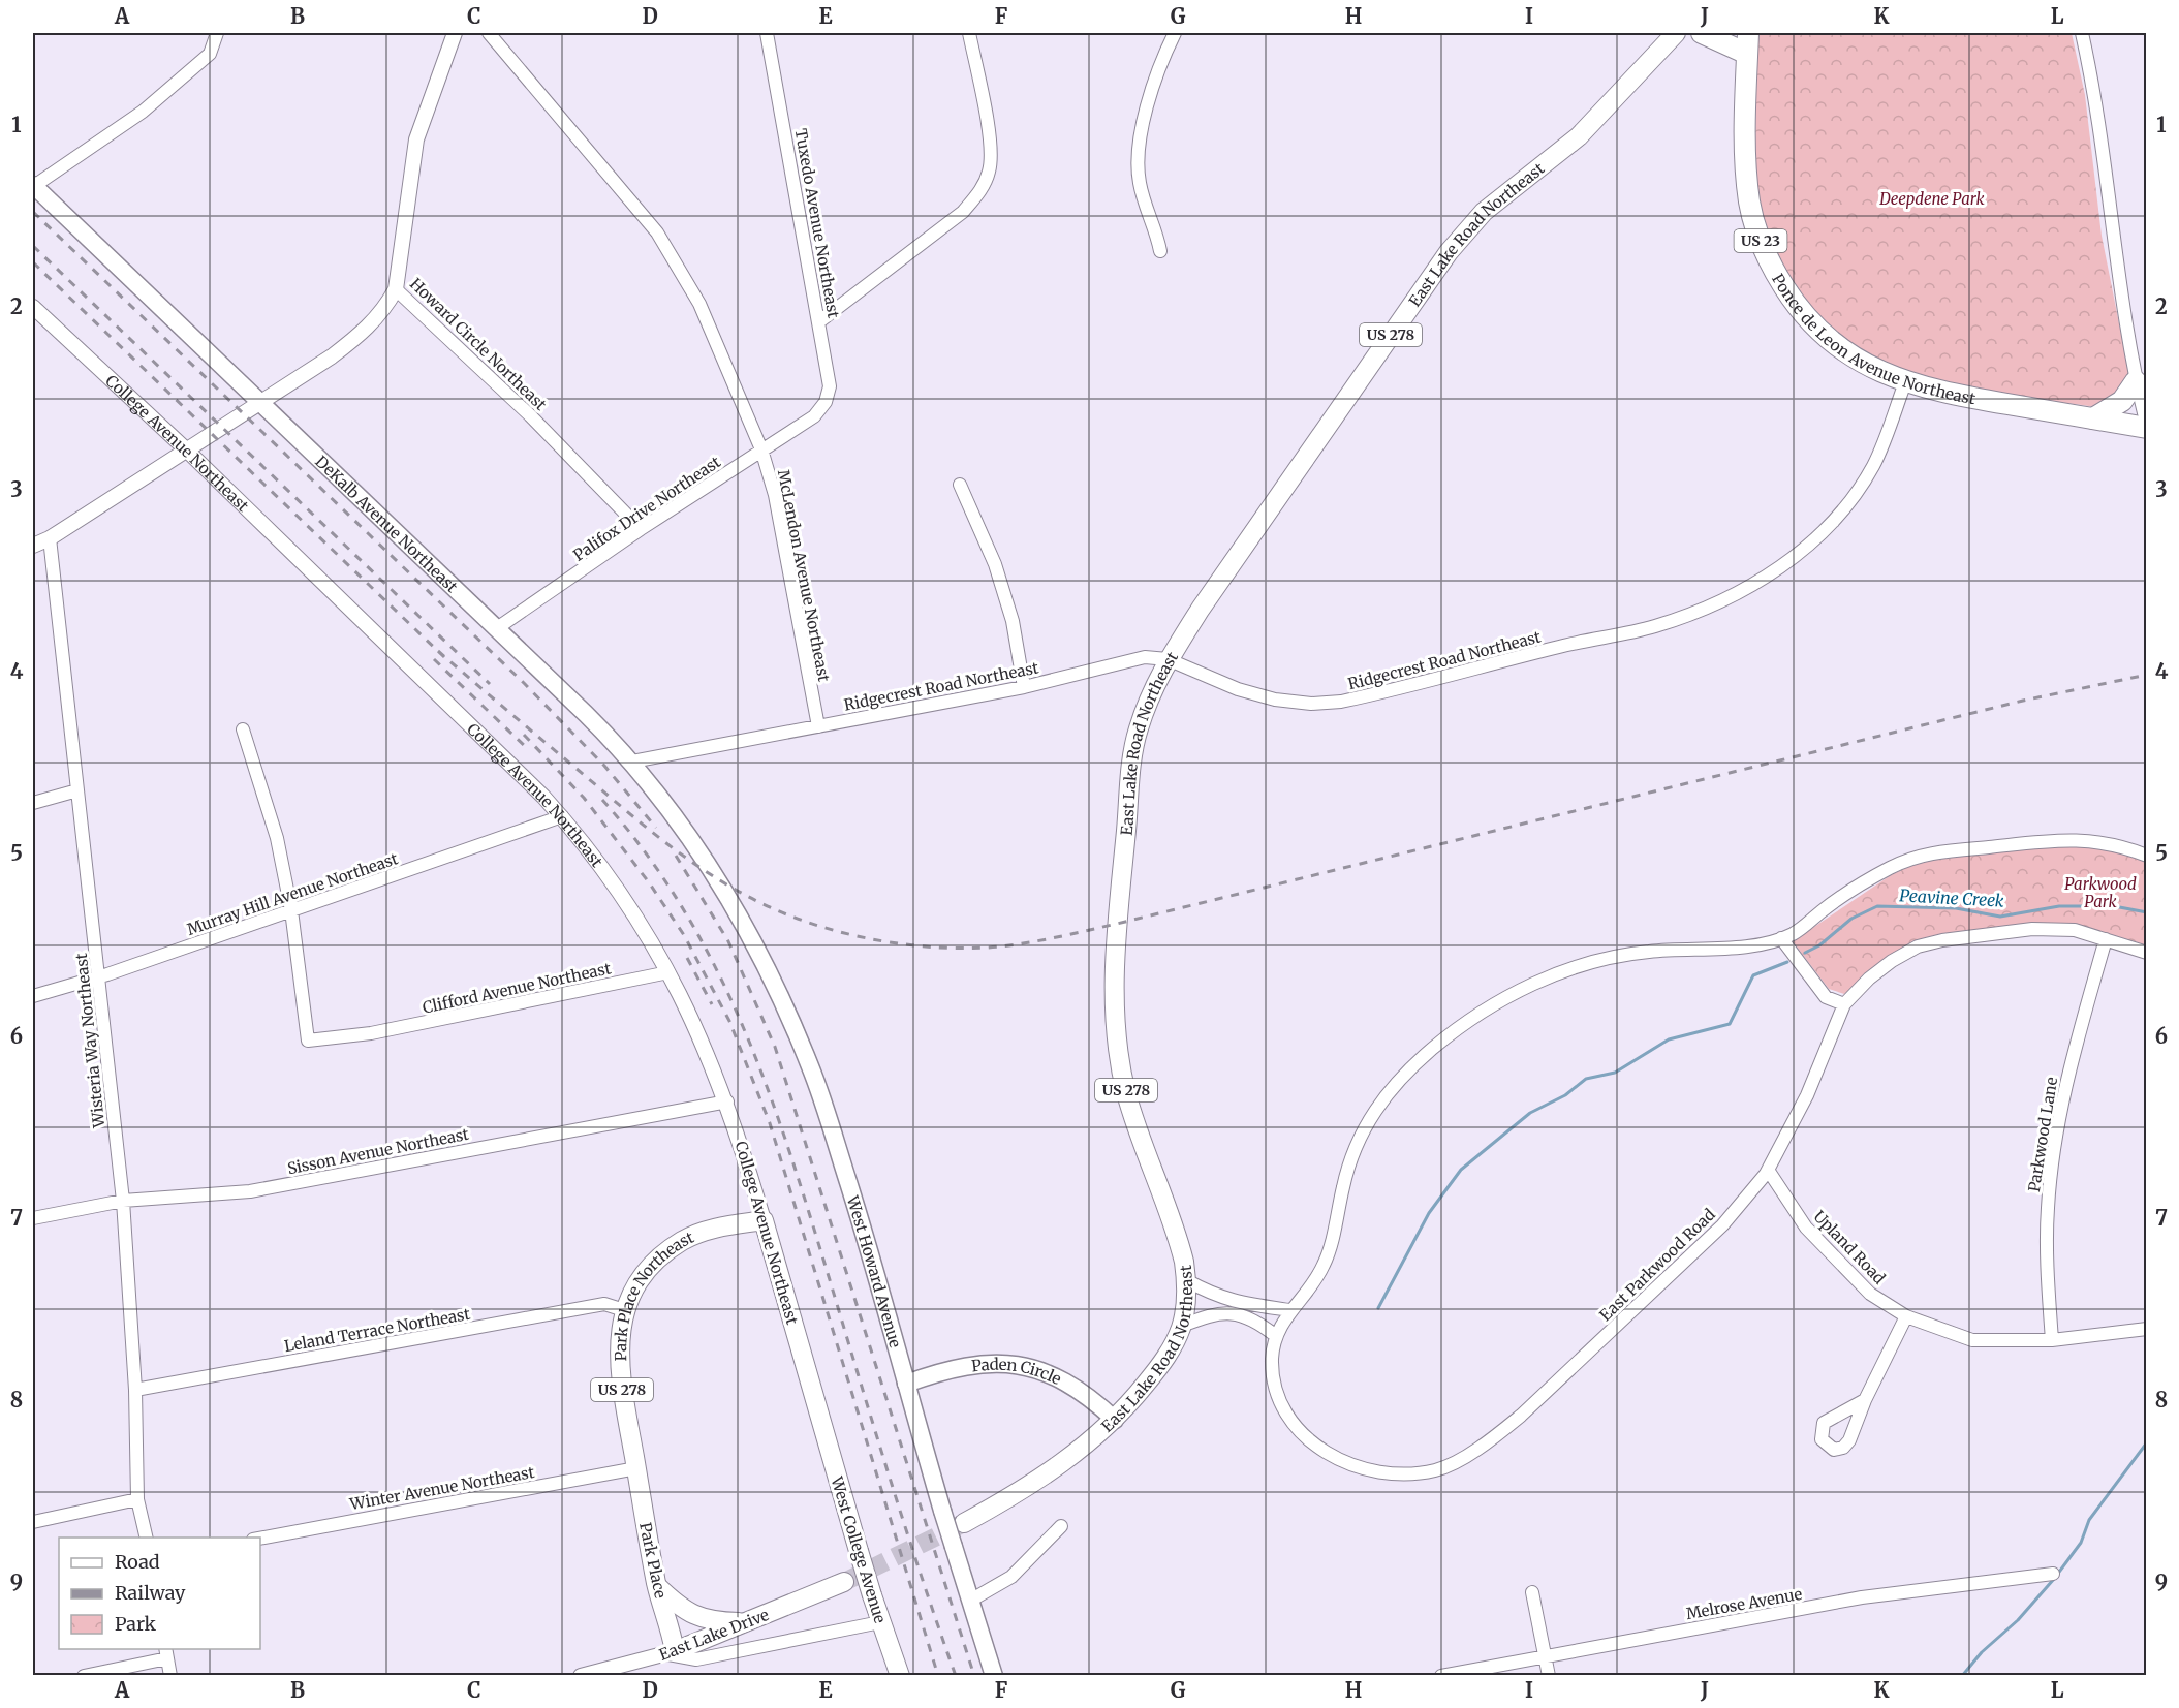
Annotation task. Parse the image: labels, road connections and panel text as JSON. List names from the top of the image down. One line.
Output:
{"streets":{"highway":["US 23","Ponce de Leon Avenue Northeast"],"main road":["East Lake Road Northeast","US 278","College Avenue Northeast","DeKalb Avenue Northeast","West Howard Avenue","Park Place Northeast","Paden Circle","West College Avenue","Park Place","East Lake Drive"],"street":["Tuxedo Avenue Northeast","Howard Circle Northeast","Palifox Drive Northeast","McLendon Avenue Northeast","Ridgecrest Road Northeast","Murray Hill Avenue Northeast","Clifford Avenue Northeast","Wisteria Way Northeast","Parkwood Lane","Sisson Avenue Northeast","Upland Road","East Parkwood Road","Leland Terrace Northeast","Winter Avenue Northeast","Melrose Avenue"]},"crossings":[["Tuxedo Avenue Northeast","Palifox Drive Northeast"],["East Lake Road Northeast","Ridgecrest Road Northeast"],["East Lake Road Northeast","Paden Circle"],["Ponce de Leon Avenue Northeast","Ridgecrest Road Northeast"],["Howard Circle Northeast","Palifox Drive Northeast"],["College Avenue Northeast","Murray Hill Avenue Northeast"],["College Avenue Northeast","Clifford Avenue Northeast"],["College Avenue Northeast","Sisson Avenue Northeast"],["College Avenue Northeast","Park Place Northeast"],["College Avenue Northeast","West College Avenue"],["Palifox Drive Northeast","DeKalb Avenue Northeast"],["Palifox Drive Northeast","McLendon Avenue Northeast"],["DeKalb Avenue Northeast","Ridgecrest Road Northeast"],["DeKalb Avenue Northeast","West Howard Avenue"],["McLendon Avenue Northeast","Ridgecrest Road Northeast"],["Murray Hill Avenue Northeast","Clifford Avenue Northeast"],["Murray Hill Avenue Northeast","Wisteria Way Northeast"],["Wisteria Way Northeast","Sisson Avenue Northeast"],["Wisteria Way Northeast","Leland Terrace Northeast"],["Parkwood Lane","Upland Road"],["Parkwood Lane","East Parkwood Road"],["Upland Road","East Parkwood Road"],["West Howard Avenue","Paden Circle"],["Park Place Northeast","Leland Terrace Northeast"],["Park Place Northeast","Winter Avenue Northeast"],["Park Place Northeast","Park Place"],["Winter Avenue Northeast","Park Place"],["Park Place","East Lake Drive"]],"water":["Peavine Creek"],"parks":["Deepdene Park","Parkwood Park"],"legend":["Road","Railway","Park"],"grid":{"columns":["A","B","C","D","E","F","G","H","I","J","K","L"],"rows":["1","2","3","4","5","6","7","8","9"]}}
